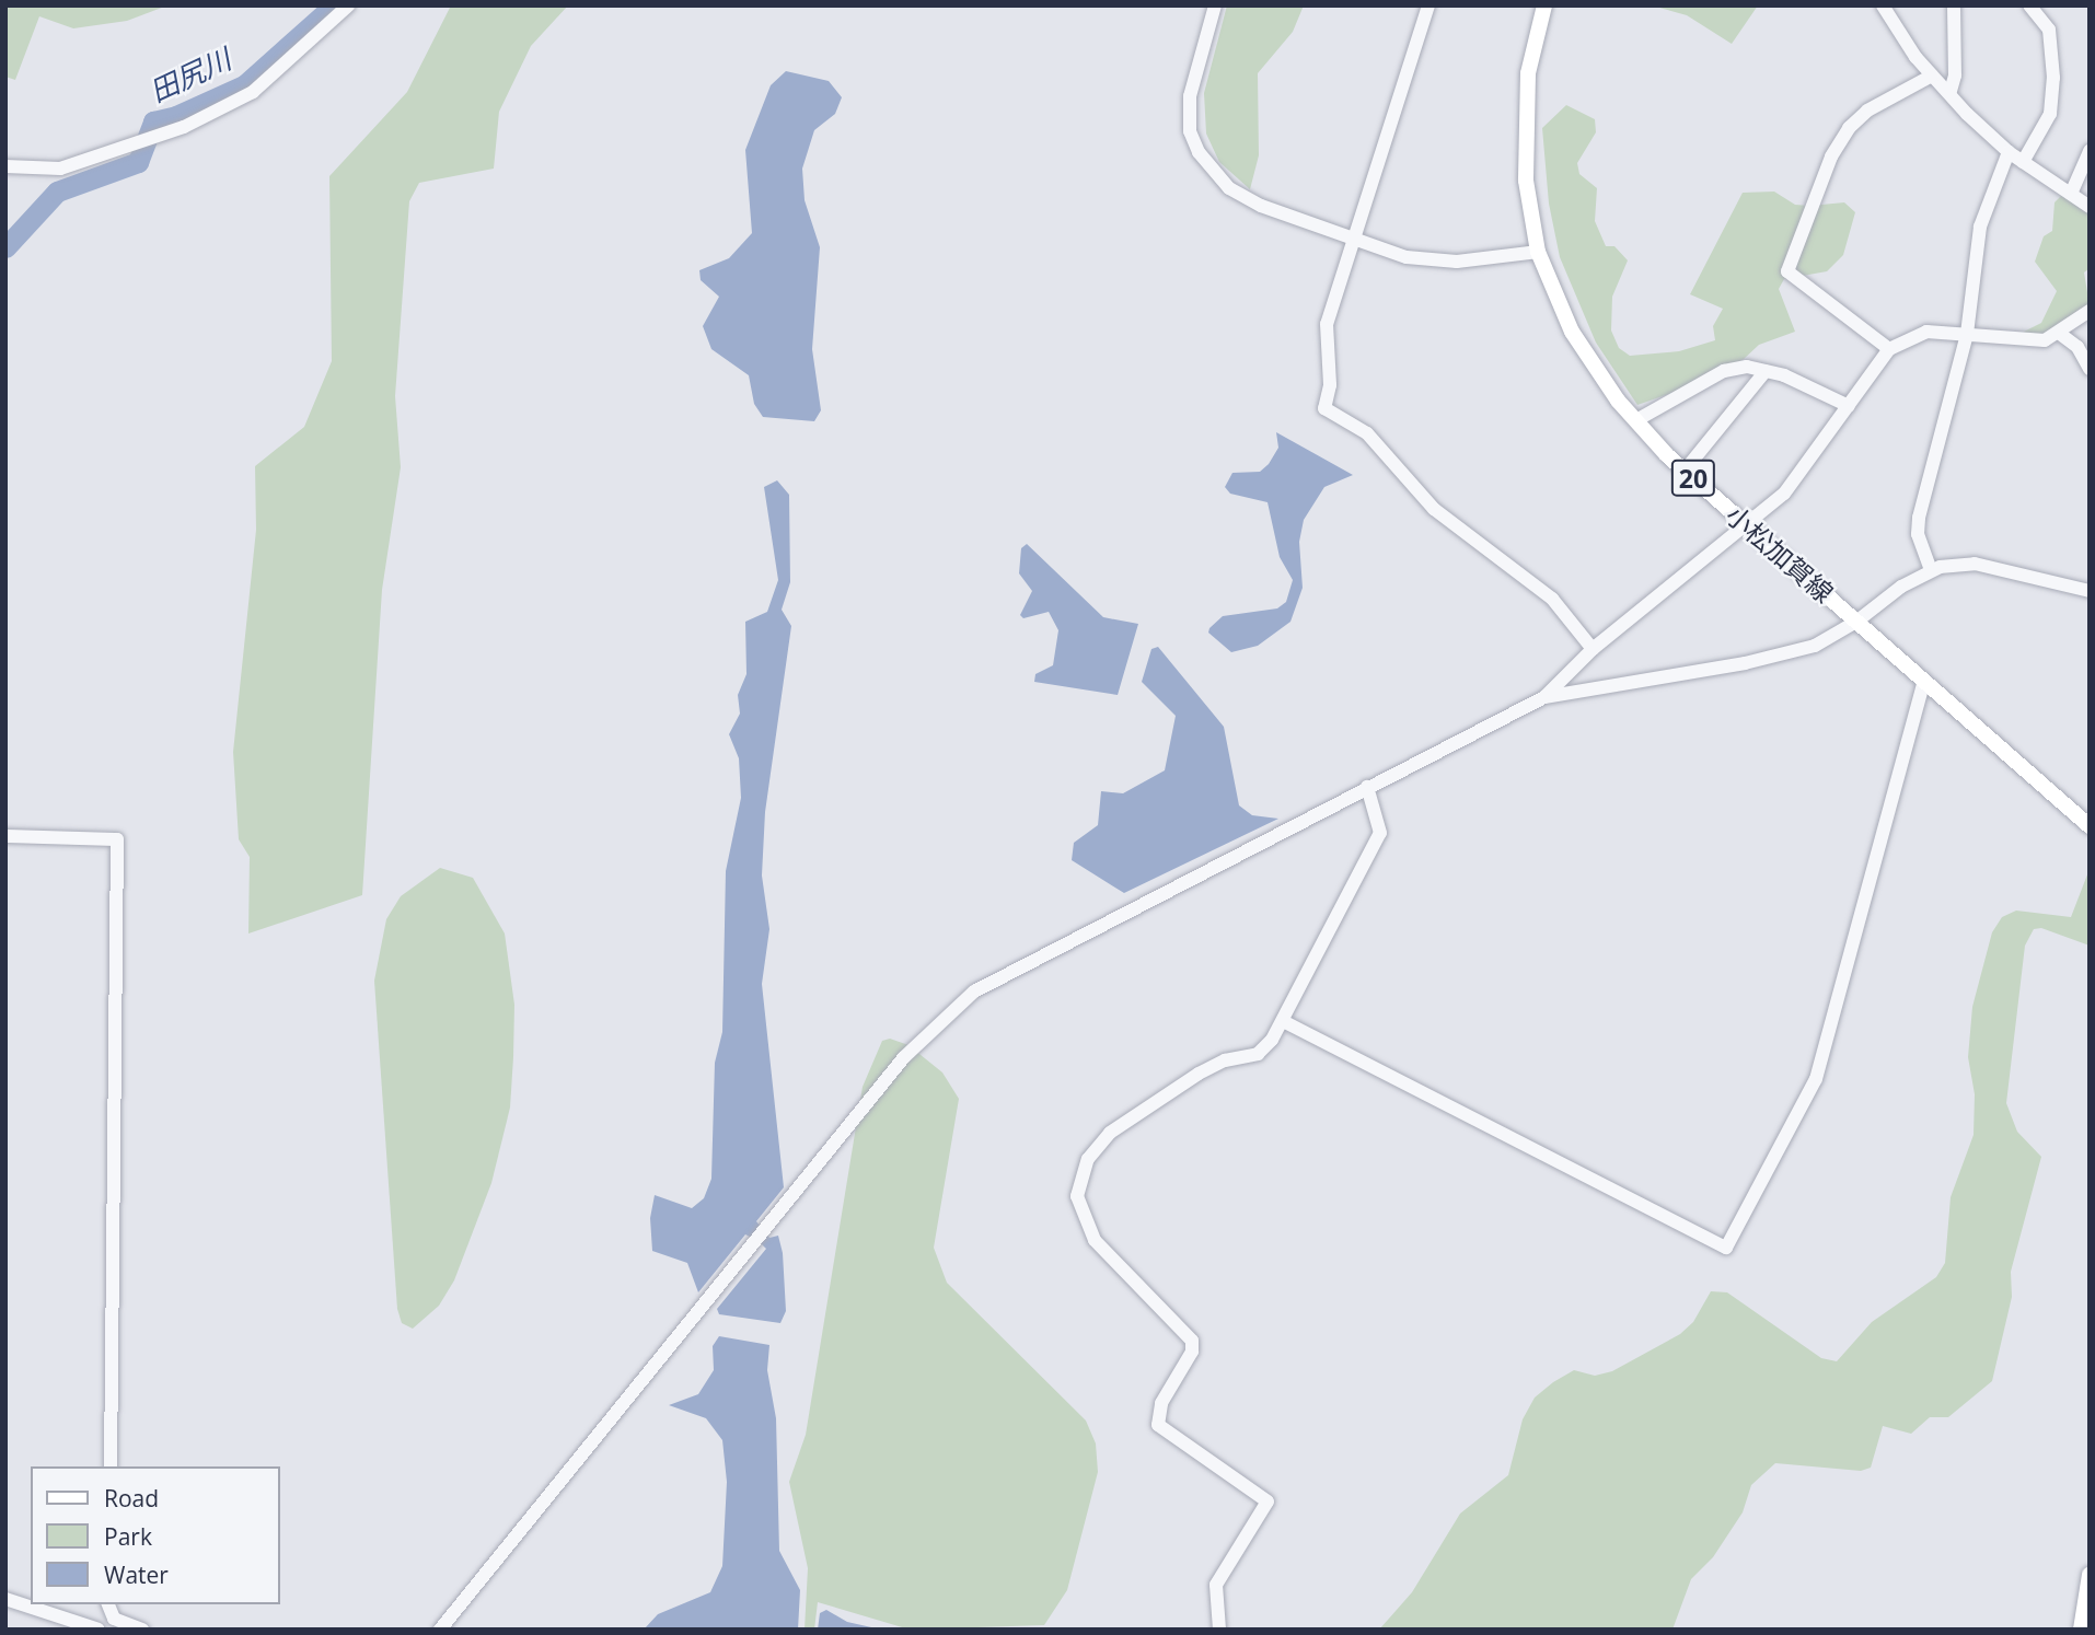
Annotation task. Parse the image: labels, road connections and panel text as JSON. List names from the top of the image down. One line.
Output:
{"streets":{"main road":["20","小松加賀線"]},"water":["田尻川"],"legend":["Road","Park","Water"]}
